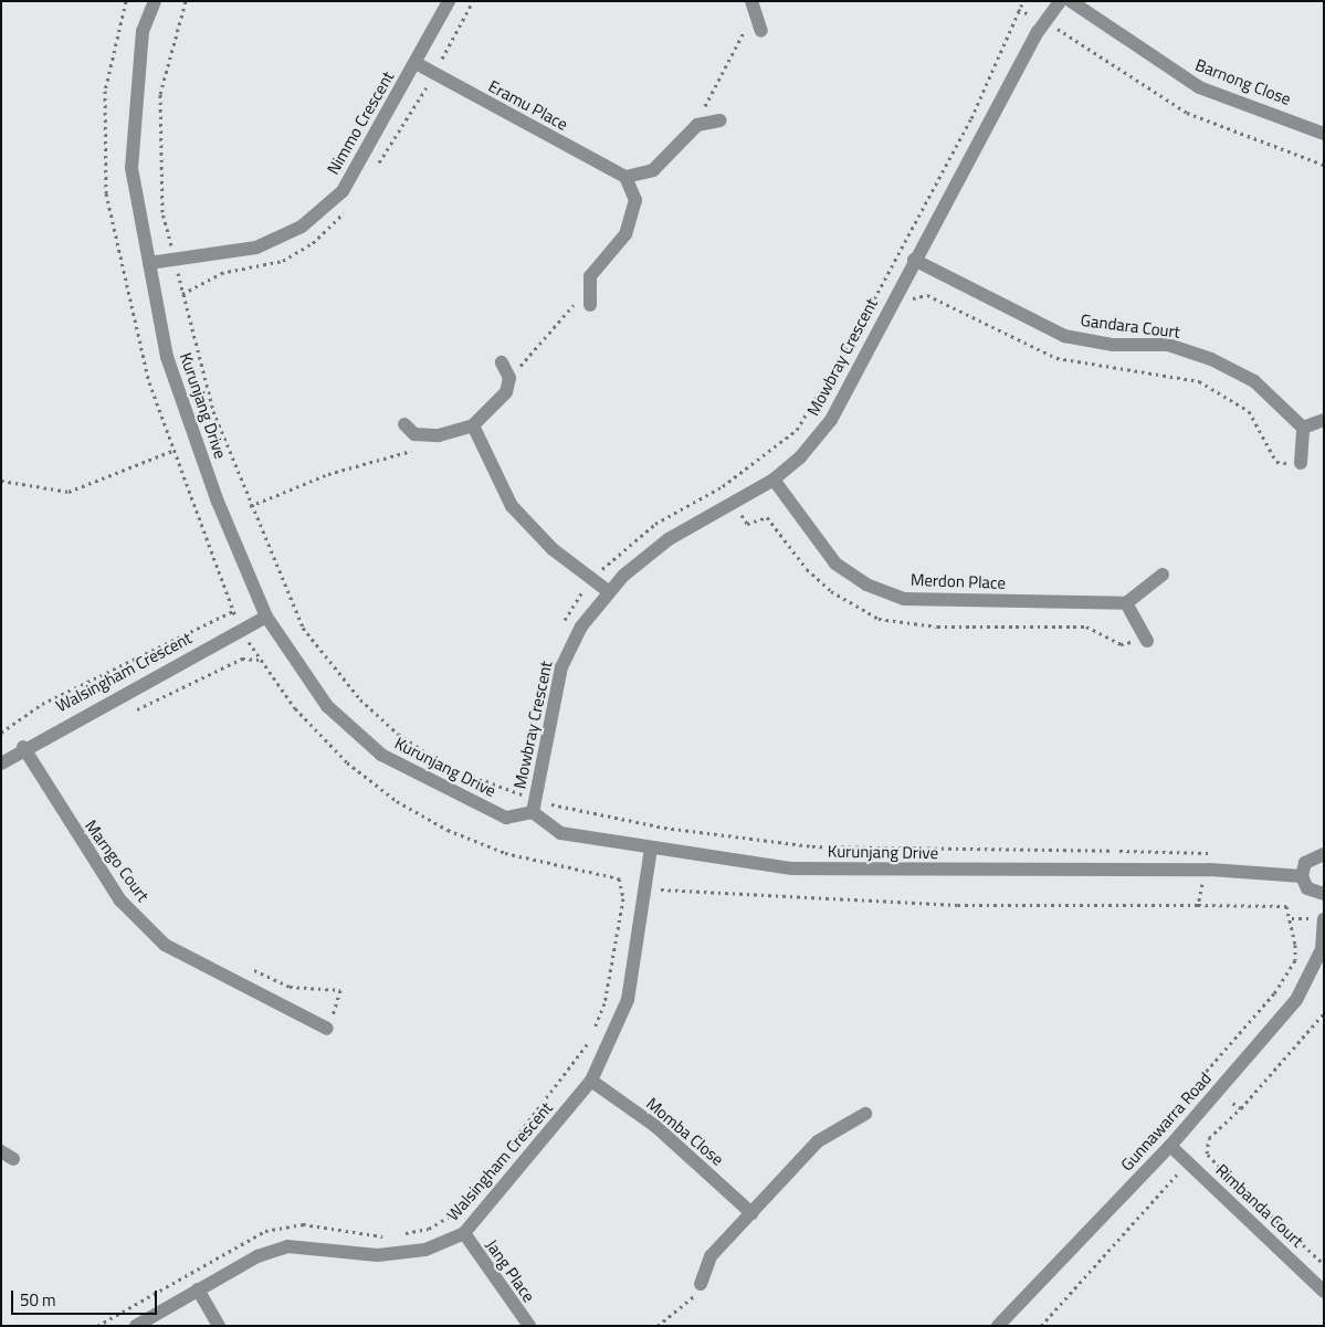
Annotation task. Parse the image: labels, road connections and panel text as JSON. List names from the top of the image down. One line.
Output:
{"streets":{"street":["Barnong Close","Eramu Place","Nimmo Crescent","Gandara Court","Mowbray Crescent","Kurunjang Drive","Merdon Place","Walsingham Crescent","Marngo Court","Gunnawarra Road","Momba Close","Rimbanda Court","Jang Place"]},"crossings":[["Eramu Place","Nimmo Crescent"],["Nimmo Crescent","Kurunjang Drive"],["Gandara Court","Mowbray Crescent"],["Mowbray Crescent","Kurunjang Drive"],["Mowbray Crescent","Merdon Place"],["Kurunjang Drive","Walsingham Crescent"],["Walsingham Crescent","Marngo Court"],["Walsingham Crescent","Momba Close"],["Walsingham Crescent","Jang Place"],["Gunnawarra Road","Rimbanda Court"]],"scale_bar":"50 m"}
